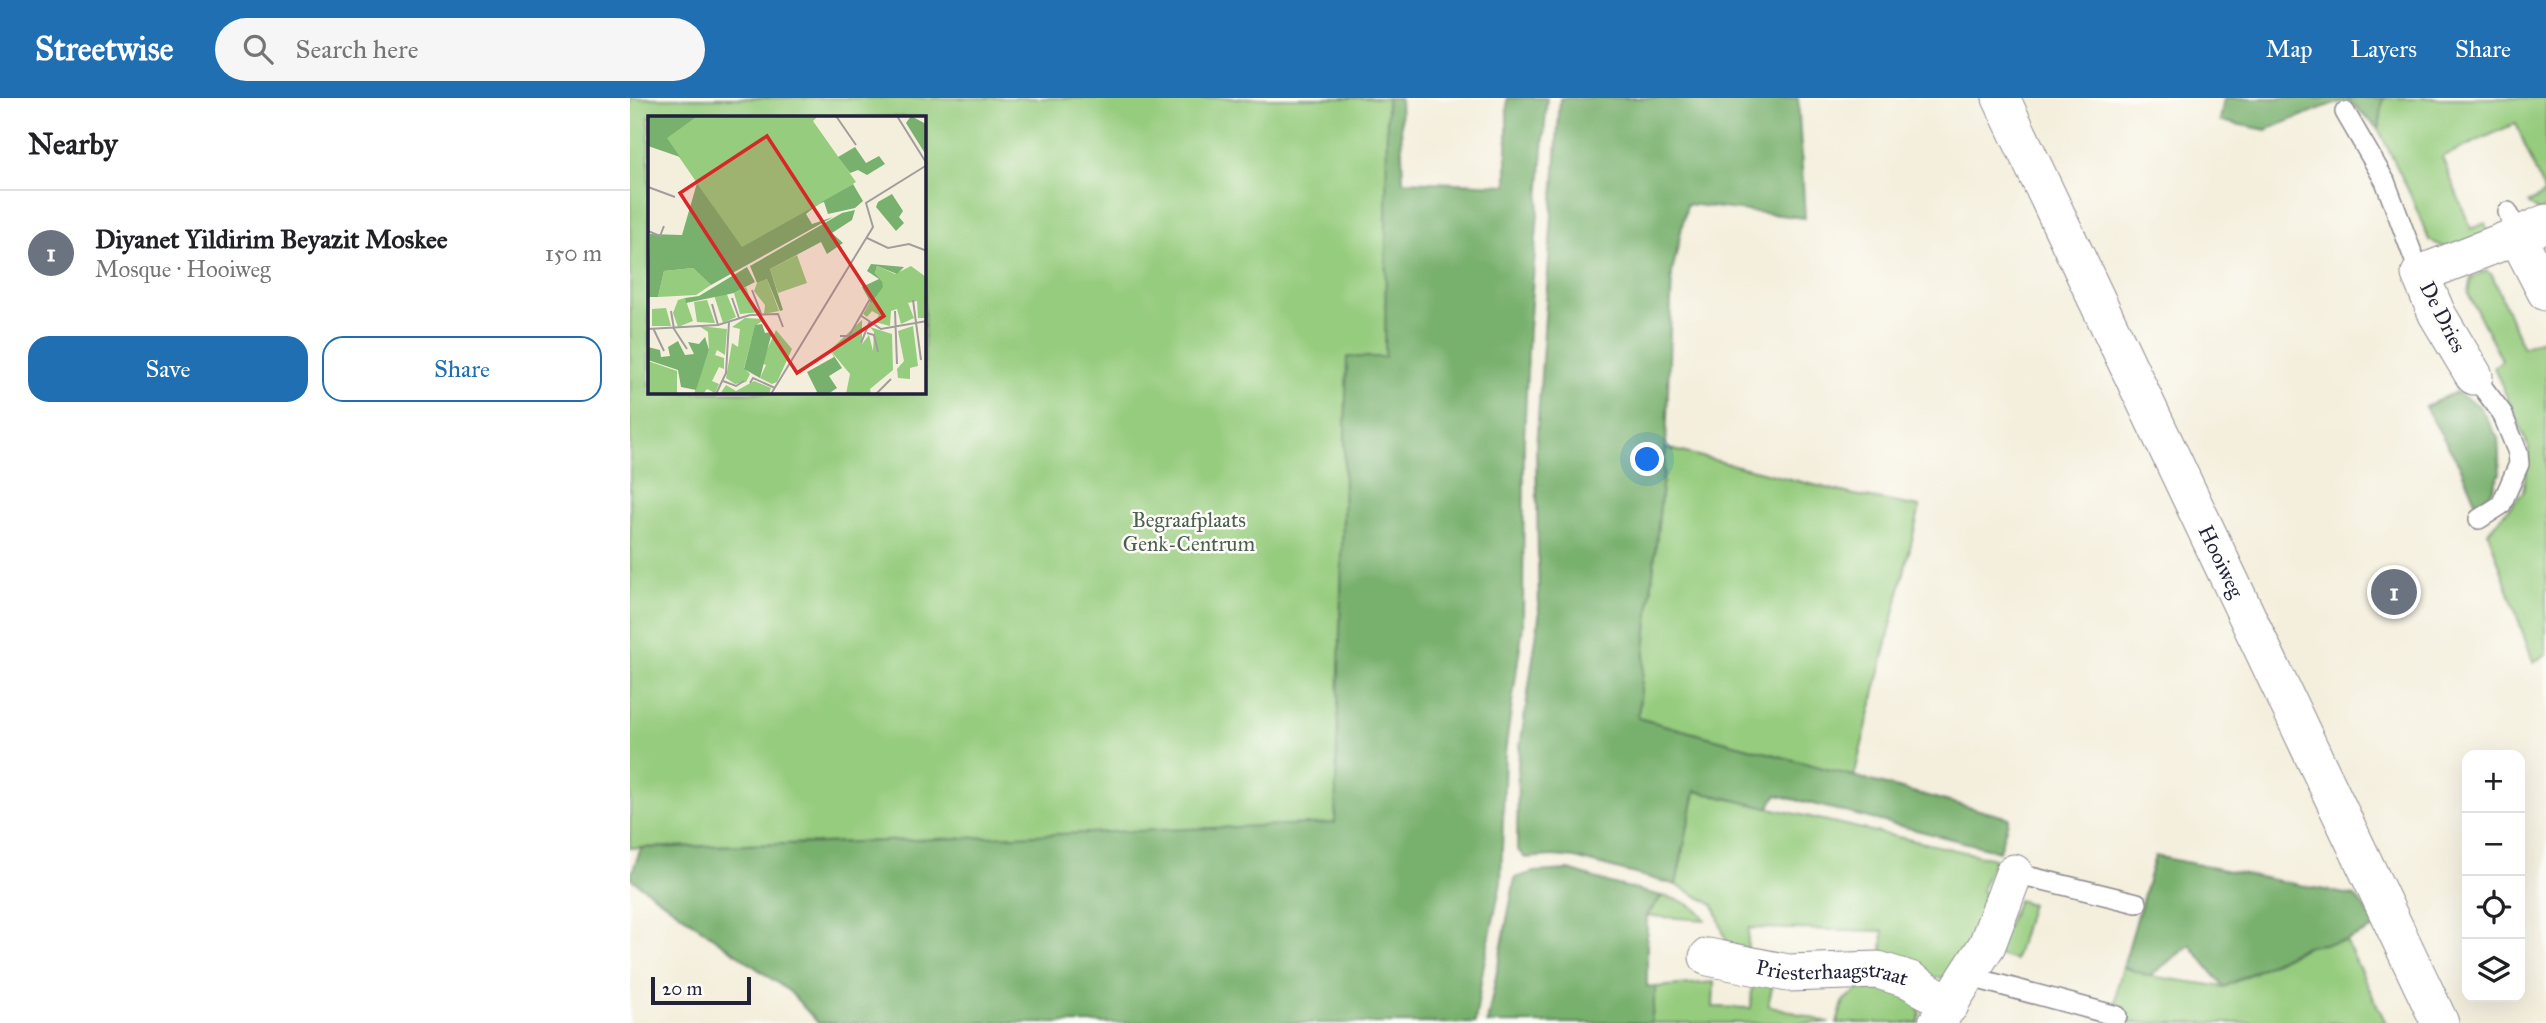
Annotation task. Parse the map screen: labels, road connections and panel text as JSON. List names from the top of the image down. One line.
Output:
{"streets":{"street":["De Dries","Hooiweg","Priesterhaagstraat"]},"parks":["Begraafplaats Genk-Centrum"],"scale_bar":"20 m","page":{"header":"Streetwise","search":"Search here","nav":["Map","Layers","Share"],"heading":"Nearby","list":[{"mark":"1","name":"Diyanet Yildirim Beyazit Moskee","note":"Mosque · Hooiweg","value":"150 m"}],"buttons":["Save","Share"],"pins":"1","map_buttons":["+","−"],"scale":"20 m"}}
